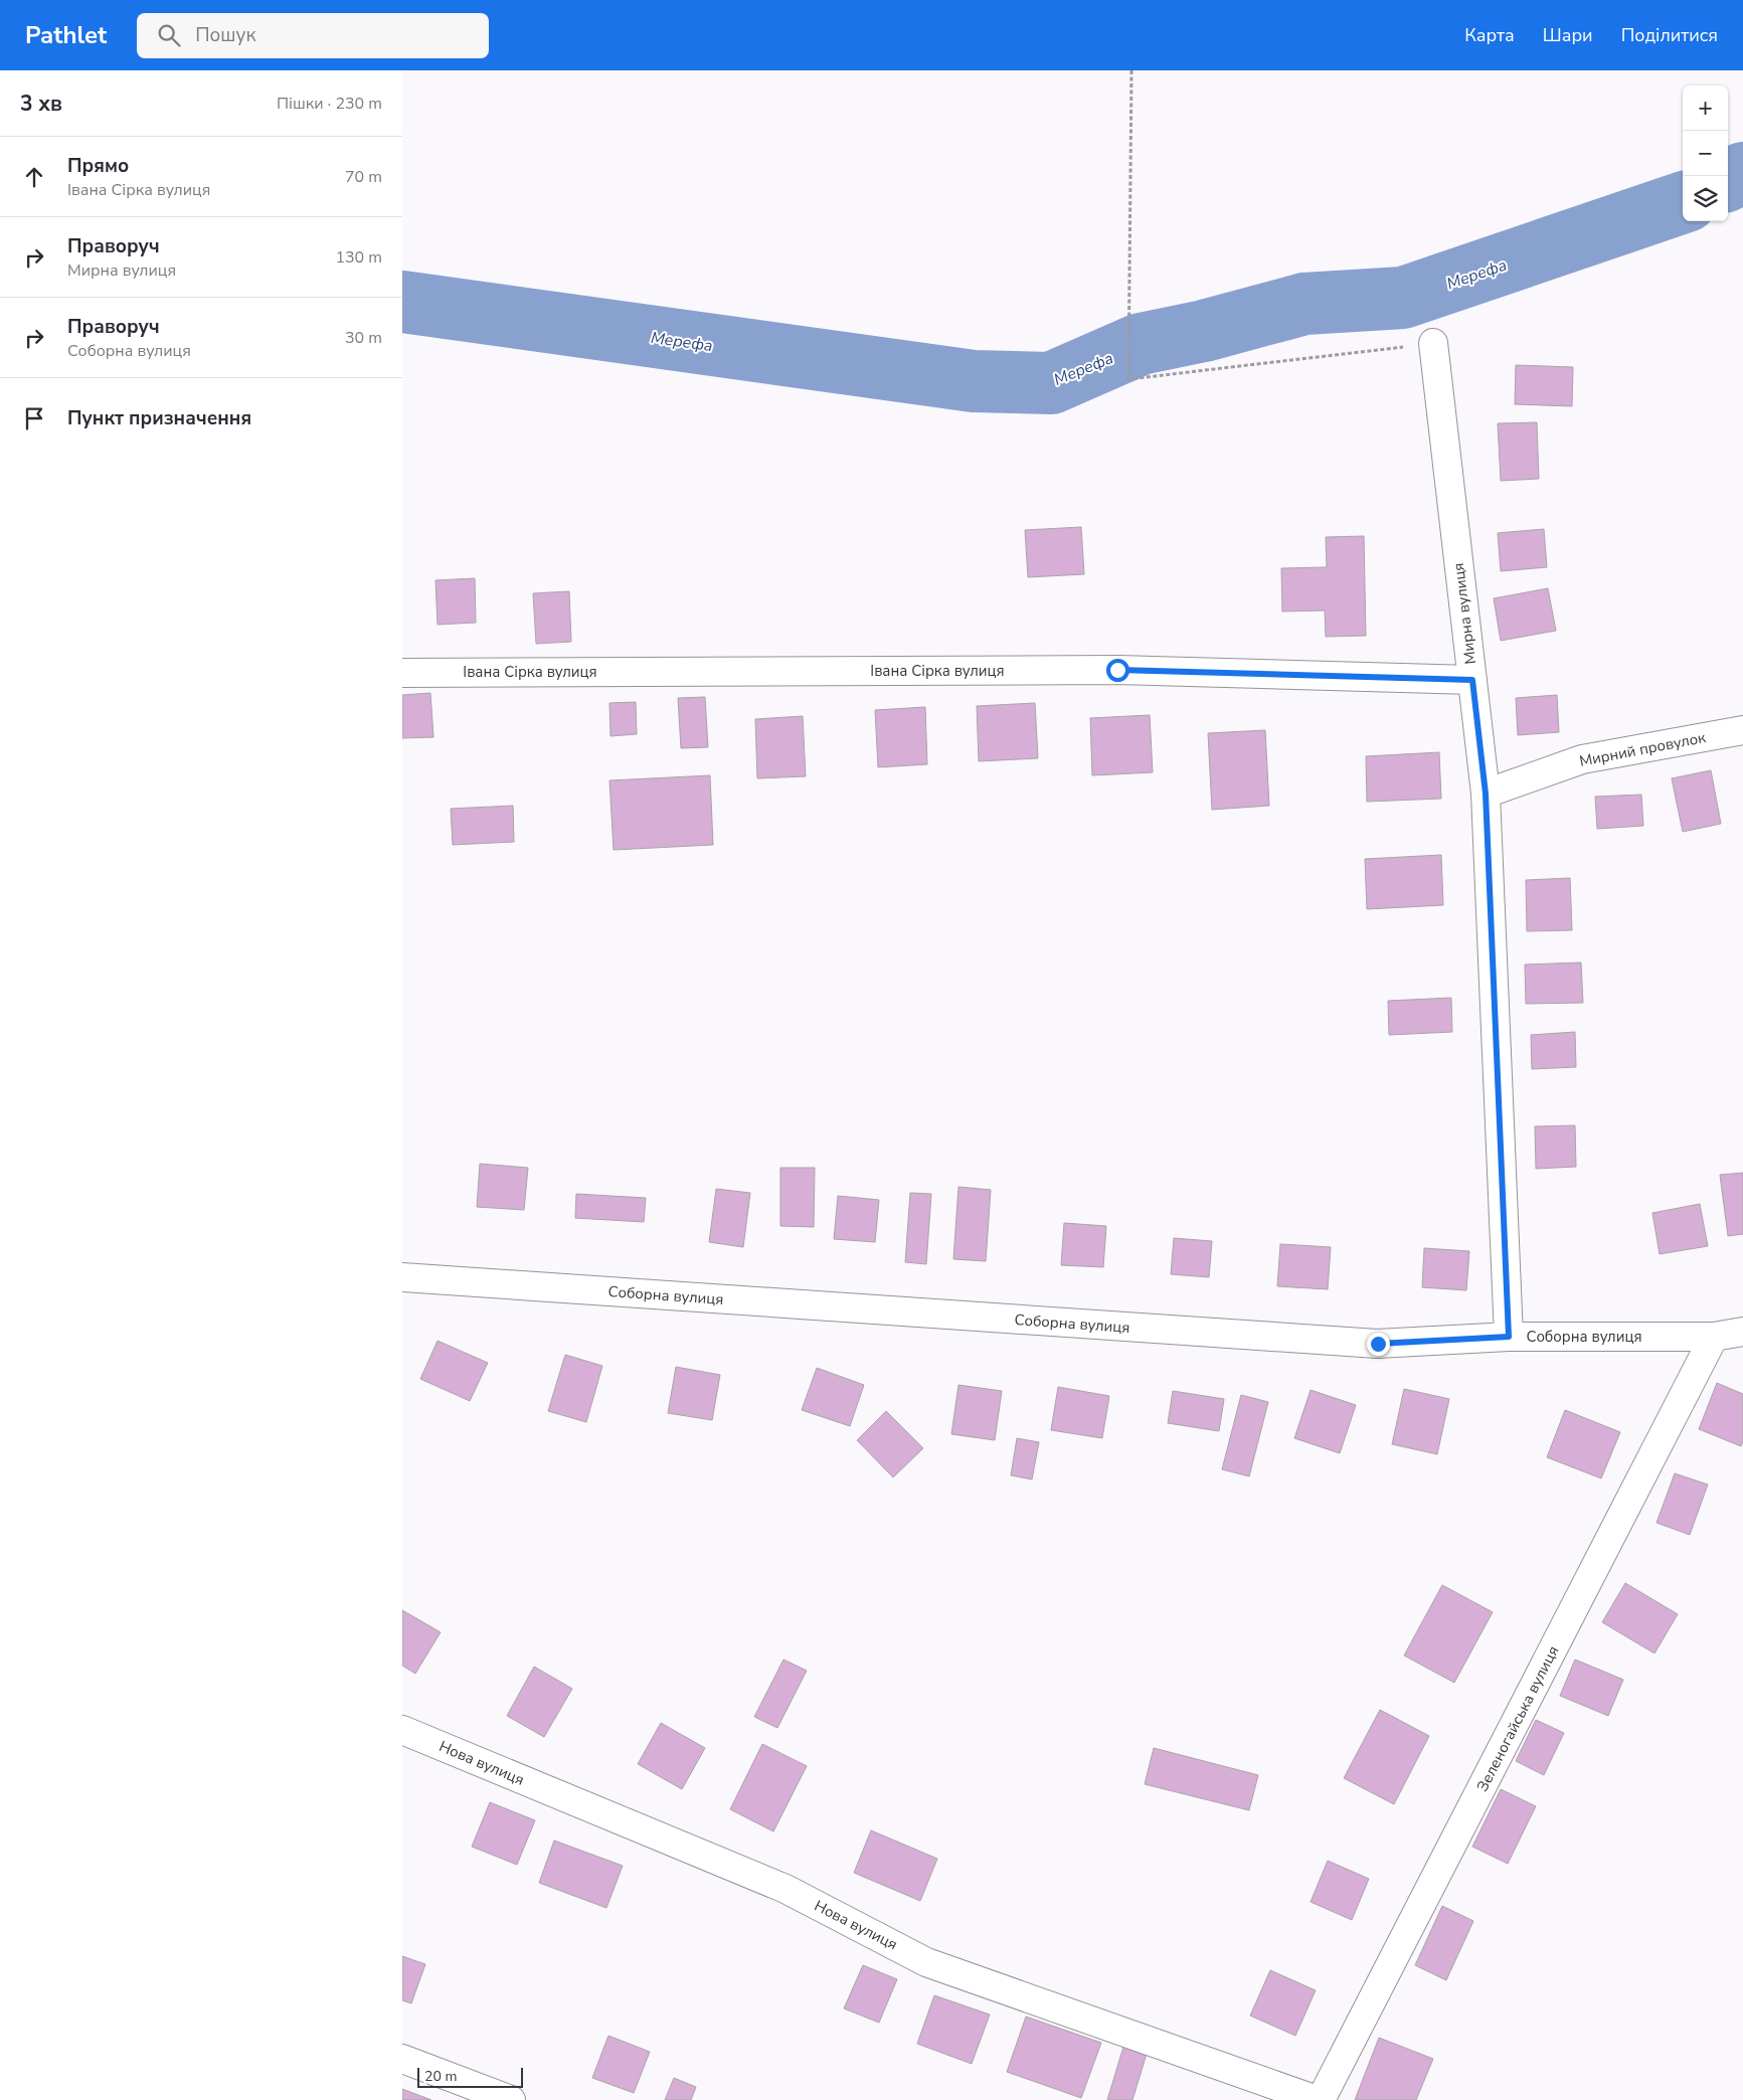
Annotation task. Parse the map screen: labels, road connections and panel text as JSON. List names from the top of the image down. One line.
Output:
{"streets":{"street":["Мирна вулиця","Івана Сірка вулиця","Мирний провулок","Соборна вулиця","Зеленогайська вулиця","Нова вулиця"]},"crossings":[["Мирна вулиця","Івана Сірка вулиця"],["Мирна вулиця","Мирний провулок"],["Мирна вулиця","Соборна вулиця"],["Соборна вулиця","Зеленогайська вулиця"]],"water":["Мерефа"],"scale_bar":"20 m","page":{"header":"Pathlet","search":"Пошук","nav":["Карта","Шари","Поділитися"],"heading":["3 хв","Пішки · 230 m"],"map_buttons":["+","−"],"list":[["Прямо","Івана Сірка вулиця","70 m"],["Праворуч","Мирна вулиця","130 m"],["Праворуч","Соборна вулиця","30 m"],"Пункт призначення"],"scale":"20 m"}}
